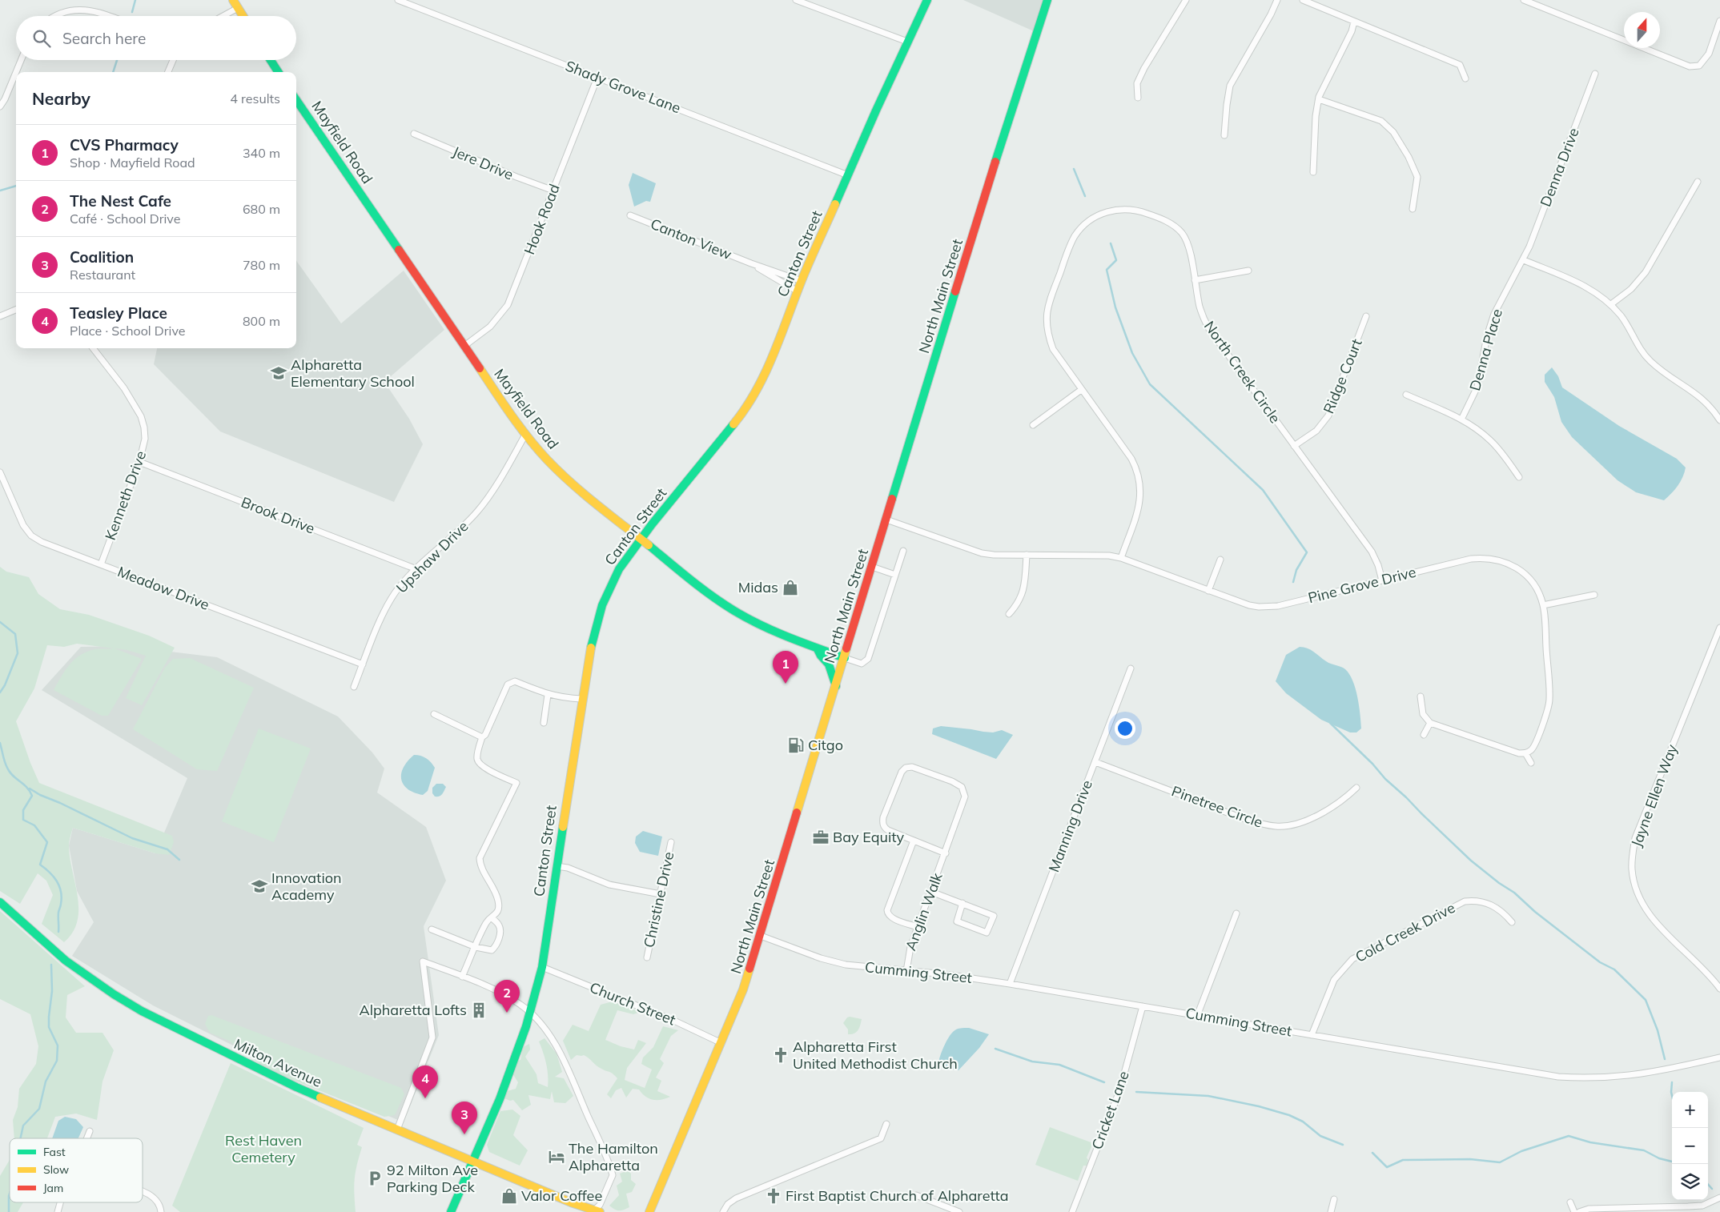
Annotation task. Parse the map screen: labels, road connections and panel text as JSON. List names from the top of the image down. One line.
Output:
{"streets":{"street":["Shady Grove Lane","Mayfield Road","Jere Drive","Denna Drive","Hook Road","Canton View","Canton Street","North Main Street","Denna Place","North Creek Circle","Ridge Court","Kenneth Drive","Brook Drive","Upshaw Drive","Pine Grove Drive","Meadow Drive","Jayne Ellen Way","Pinetree Circle","Manning Drive","Christine Drive","Anglin Walk","Cold Creek Drive","Cumming Street","Church Street","Milton Avenue","Cricket Lane"]},"crossings":[["Shady Grove Lane","Hook Road"],["Shady Grove Lane","Canton Street"],["Mayfield Road","Hook Road"],["Mayfield Road","Canton Street"],["Mayfield Road","North Main Street"],["Mayfield Road","Upshaw Drive"],["Jere Drive","Hook Road"],["Denna Drive","Denna Place"],["Canton View","Canton Street"],["Canton Street","Church Street"],["Canton Street","Milton Avenue"],["North Main Street","Pine Grove Drive"],["North Main Street","Cumming Street"],["North Main Street","Church Street"],["North Creek Circle","Ridge Court"],["North Creek Circle","Pine Grove Drive"],["Kenneth Drive","Brook Drive"],["Kenneth Drive","Meadow Drive"],["Brook Drive","Upshaw Drive"],["Upshaw Drive","Meadow Drive"],["Pinetree Circle","Manning Drive"],["Manning Drive","Cumming Street"],["Anglin Walk","Cumming Street"],["Cold Creek Drive","Cumming Street"],["Cumming Street","Cricket Lane"]],"parks":["Rest Haven Cemetery"],"places":{"school or university":["Alpharetta Elementary School","Innovation Academy"],"shop":["Midas","Valor Coffee"],"fuel station":["Citgo"],"office":["Bay Equity"],"building":["Alpharetta Lofts"],"church":["Alpharetta First United Methodist Church","First Baptist Church of Alpharetta"],"hotel":["The Hamilton Alpharetta"],"parking":["92 Milton Ave Parking Deck"]},"legend":["Fast","Slow","Jam"],"north":"top","page":{"search":"Search here","heading":["Nearby","4 results"],"list":[{"mark":"1","name":"CVS Pharmacy","note":"Shop · Mayfield Road","value":"340 m"},{"mark":"2","name":"The Nest Cafe","note":"Café · School Drive","value":"680 m"},{"mark":"3","name":"Coalition","note":"Restaurant","value":"780 m"},{"mark":"4","name":"Teasley Place","note":"Place · School Drive","value":"800 m"}],"pins":["1","2","4","3"],"map_buttons":["+","−"]}}
